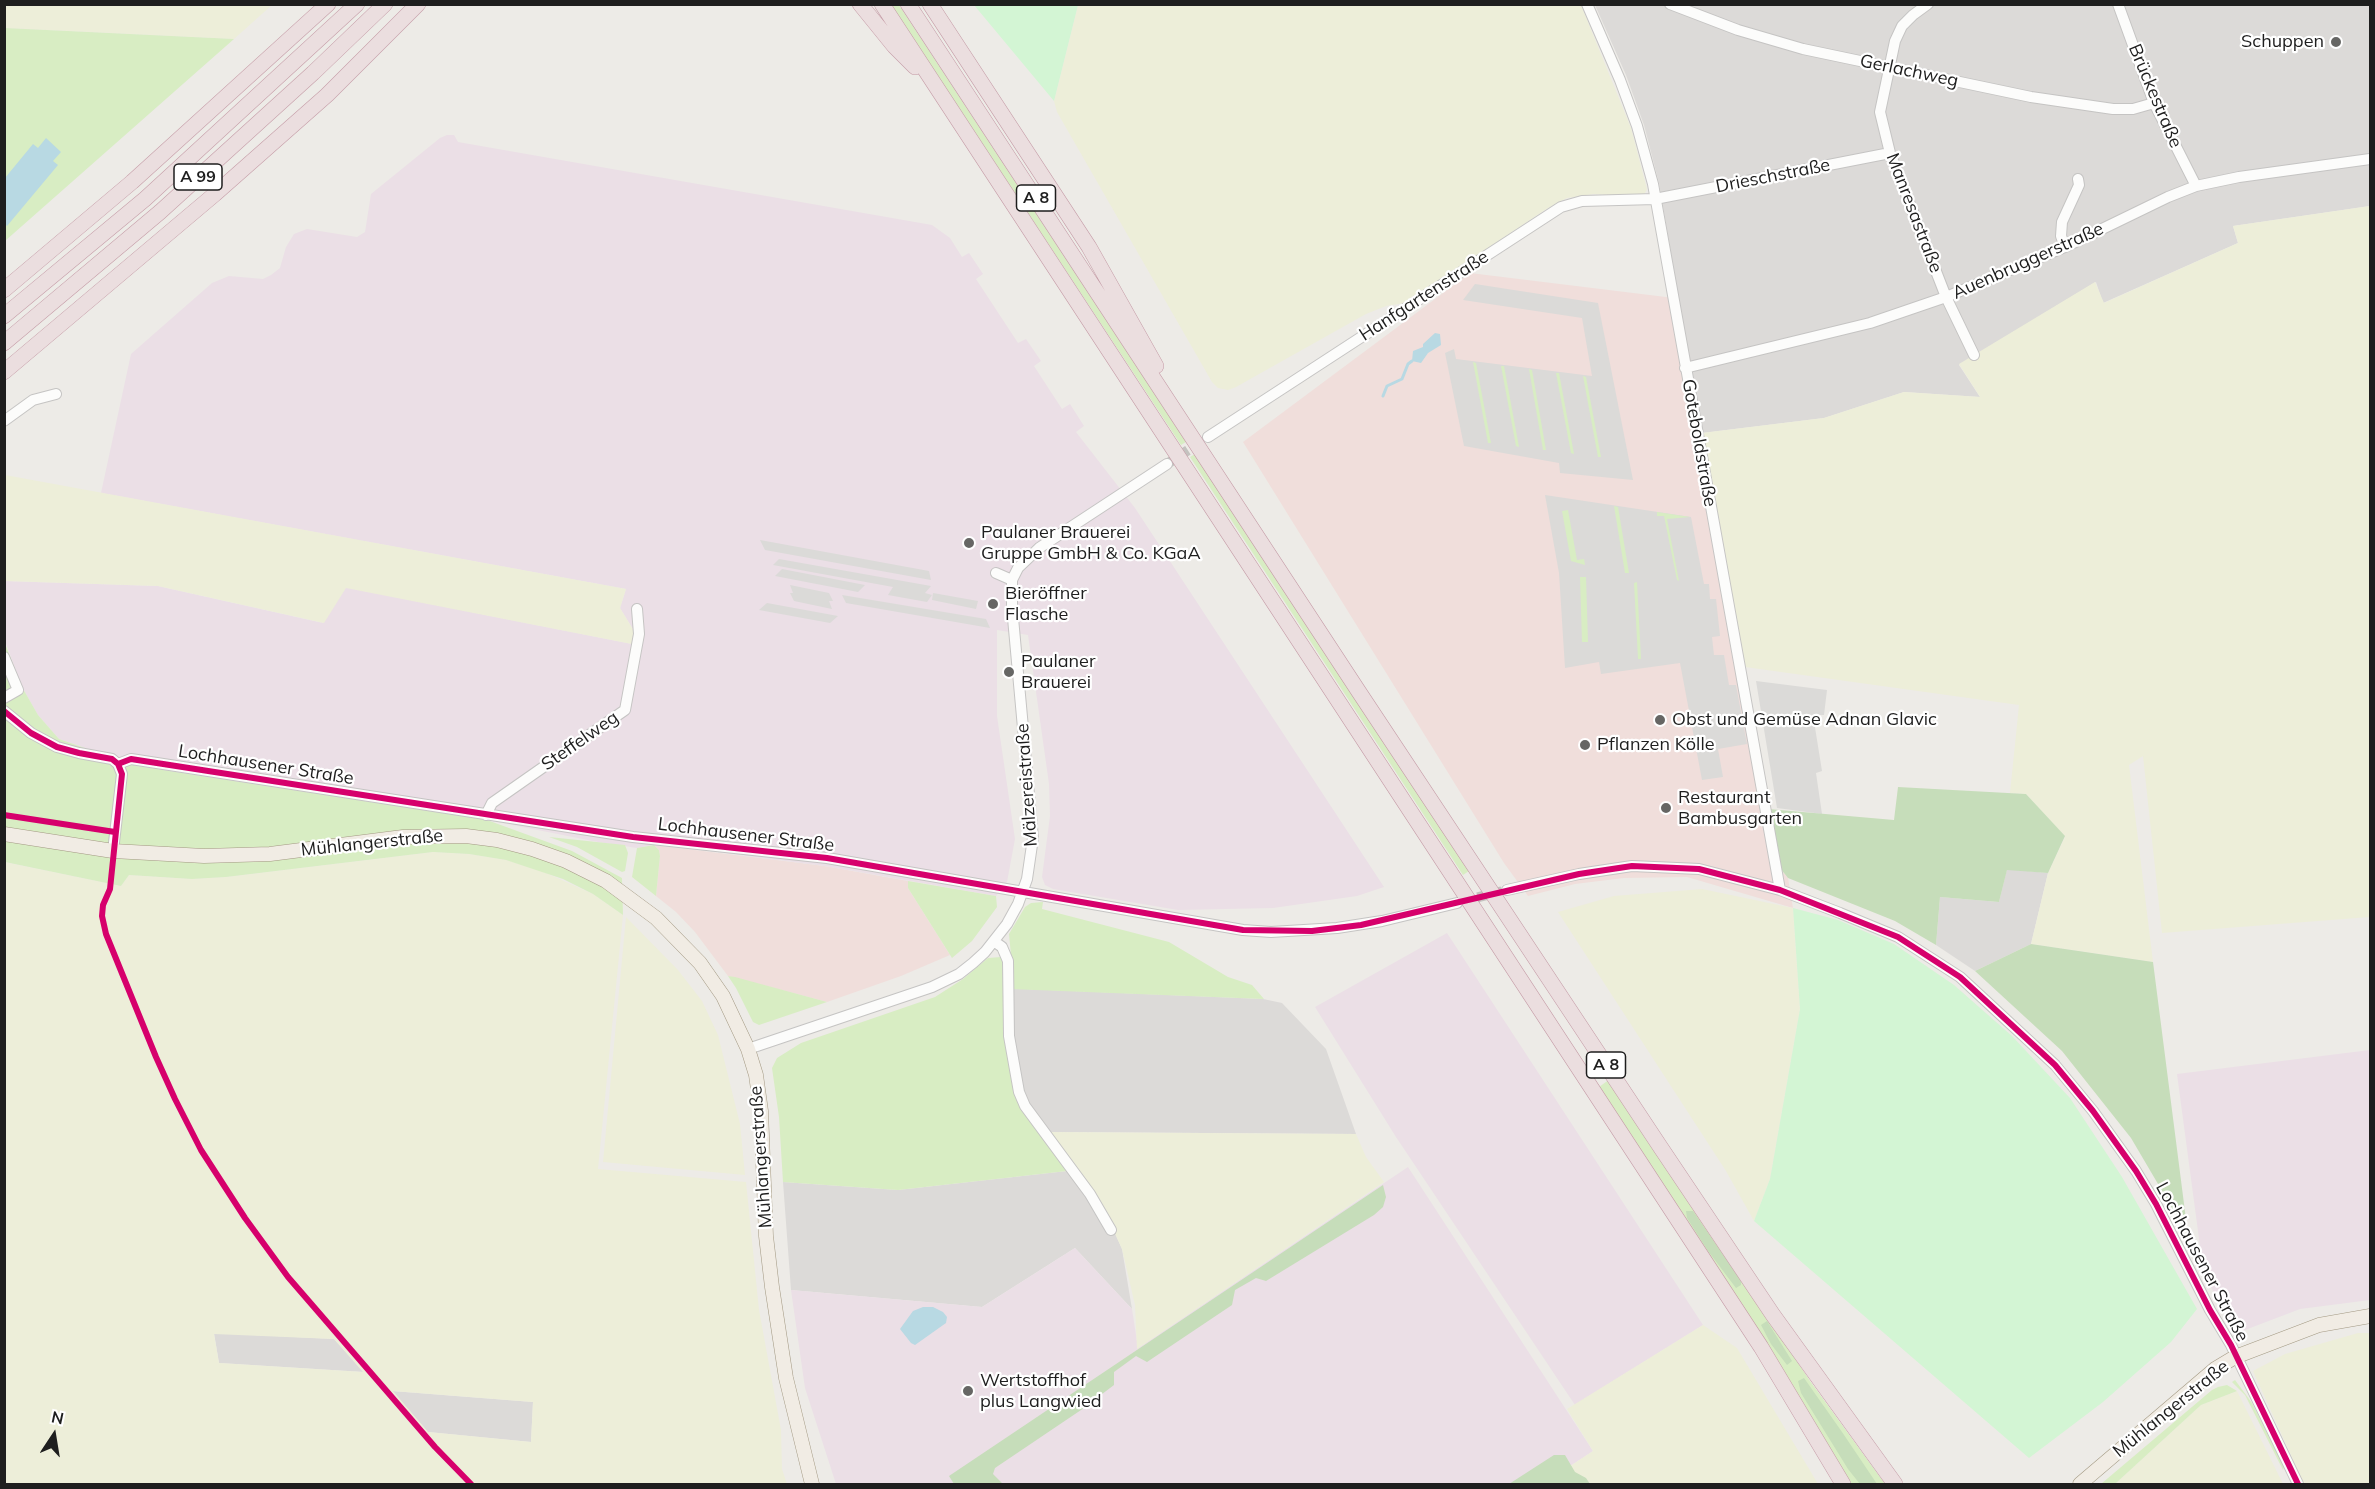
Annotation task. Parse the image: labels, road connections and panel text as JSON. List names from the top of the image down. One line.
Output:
{"streets":{"highway":["A 99","A 8"],"main road":["Mühlangerstraße"],"street":["Gerlachweg","Brückestraße","Drieschstraße","Manresastraße","Auenbruggerstraße","Hanfgartenstraße","Goteboldstraße","Steffelweg","Lochhausener Straße","Mälzereistraße"]},"crossings":[["Gerlachweg","Brückestraße"],["Gerlachweg","Manresastraße"],["Brückestraße","Auenbruggerstraße"],["Drieschstraße","Manresastraße"],["Drieschstraße","Hanfgartenstraße"],["Drieschstraße","Goteboldstraße"],["Manresastraße","Auenbruggerstraße"],["Auenbruggerstraße","Goteboldstraße"],["Hanfgartenstraße","Goteboldstraße"],["Goteboldstraße","Lochhausener Straße"],["Steffelweg","Lochhausener Straße"],["Lochhausener Straße","Mälzereistraße"],["Lochhausener Straße","Mühlangerstraße"],["Mälzereistraße","Mühlangerstraße"]],"places":["Schuppen","Paulaner Brauerei Gruppe GmbH & Co. KGaA","Bieröffner Flasche","Paulaner Brauerei","Obst und Gemüse Adnan Glavic","Pflanzen Kölle","Restaurant Bambusgarten","Wertstoffhof plus Langwied"],"north":"top"}
